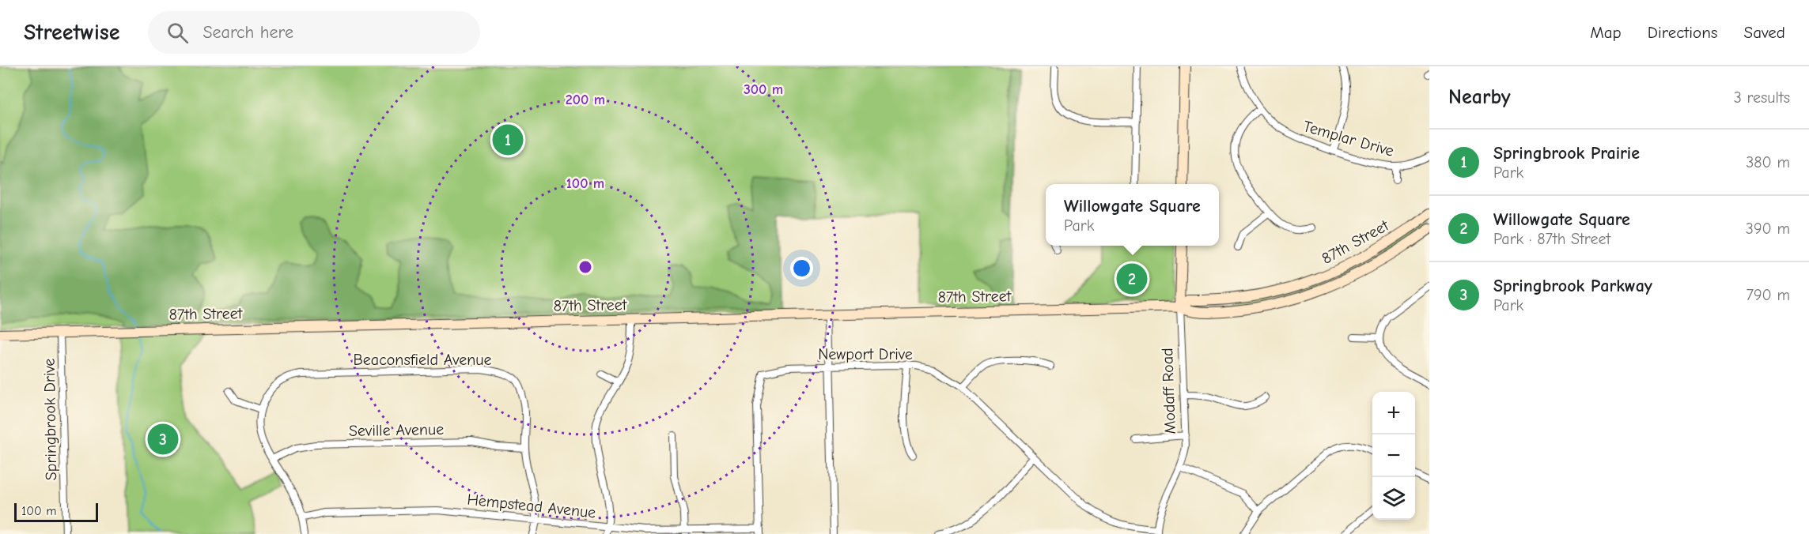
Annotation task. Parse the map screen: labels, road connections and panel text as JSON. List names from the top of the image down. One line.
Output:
{"streets":{"street":["Templar Drive","87th Street","Newport Drive","Beaconsfield Avenue","Modaff Road","Springbrook Drive","Seville Avenue","Hempstead Avenue"]},"crossings":[["87th Street","Modaff Road"],["87th Street","Springbrook Drive"],["Newport Drive","Modaff Road"],["Newport Drive","Hempstead Avenue"],["Beaconsfield Avenue","Seville Avenue"],["Beaconsfield Avenue","Hempstead Avenue"]],"scale_bar":"100 m","page":{"header":"Streetwise","search":"Search here","nav":["Map","Directions","Saved"],"heading":["Nearby","3 results"],"pins":["1","2","3"],"list":[{"mark":"1","name":"Springbrook Prairie","note":"Park","value":"380 m"},{"mark":"2","name":"Willowgate Square","note":"Park · 87th Street","value":"390 m"},{"mark":"3","name":"Springbrook Parkway","note":"Park","value":"790 m"}],"popup":["Willowgate Square","Park"],"map_buttons":["+","−"],"scale":"100 m"},"rings":["300 m","200 m","100 m"]}
